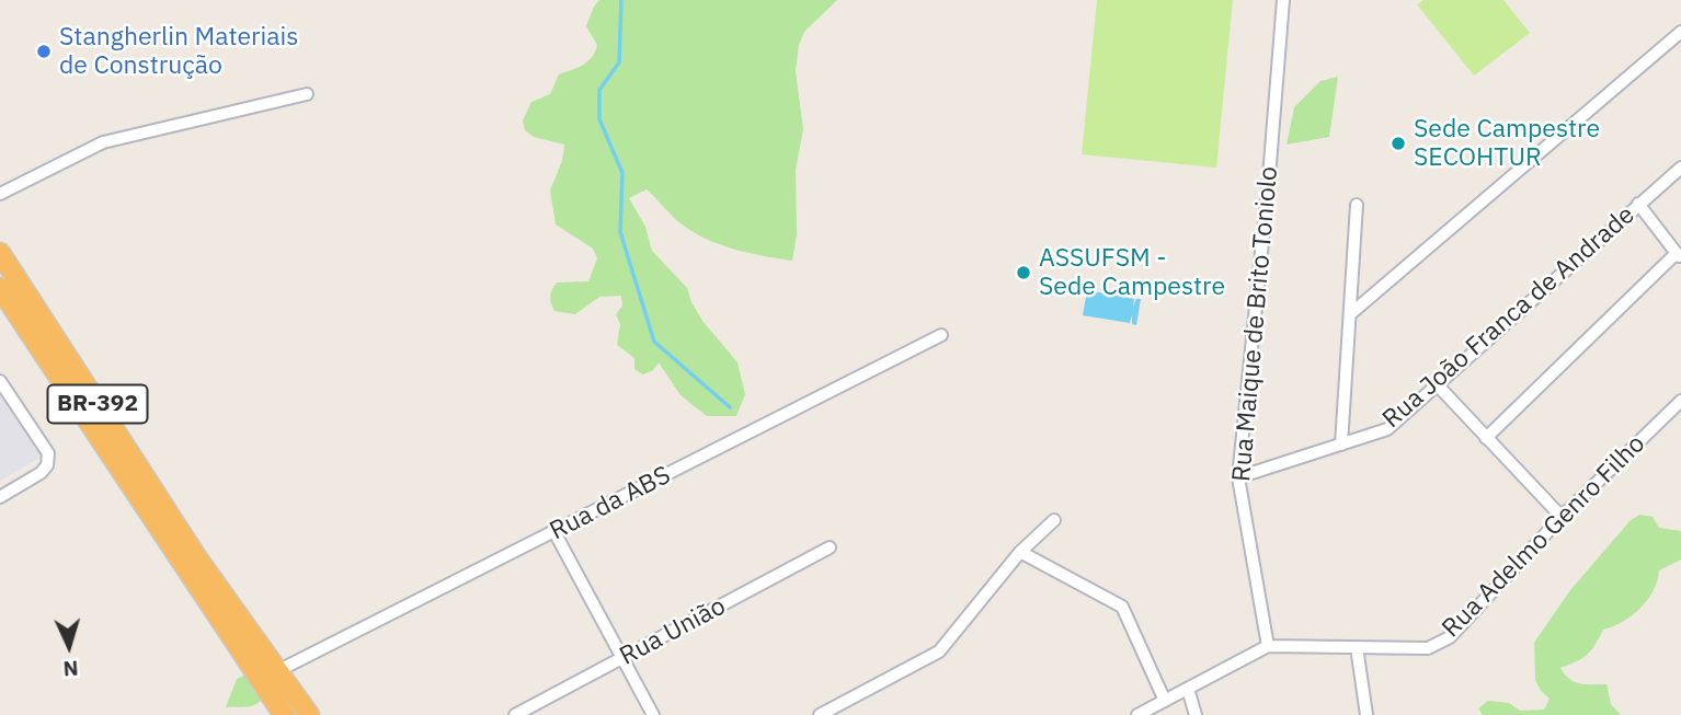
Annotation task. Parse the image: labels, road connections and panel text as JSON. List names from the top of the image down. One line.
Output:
{"streets":{"highway":["BR-392"],"street":["Rua João Franca de Andrade","Rua Maique de Brito Toniolo","Rua da ABS","Rua Adelmo Genro Filho","Rua União"]},"crossings":[["Rua João Franca de Andrade","Rua Maique de Brito Toniolo"],["Rua Maique de Brito Toniolo","Rua Adelmo Genro Filho"],["BR-392","Rua da ABS"]],"places":["Stangherlin Materiais de Construção","Sede Campestre SECOHTUR","ASSUFSM - Sede Campestre"],"north":"bottom"}
